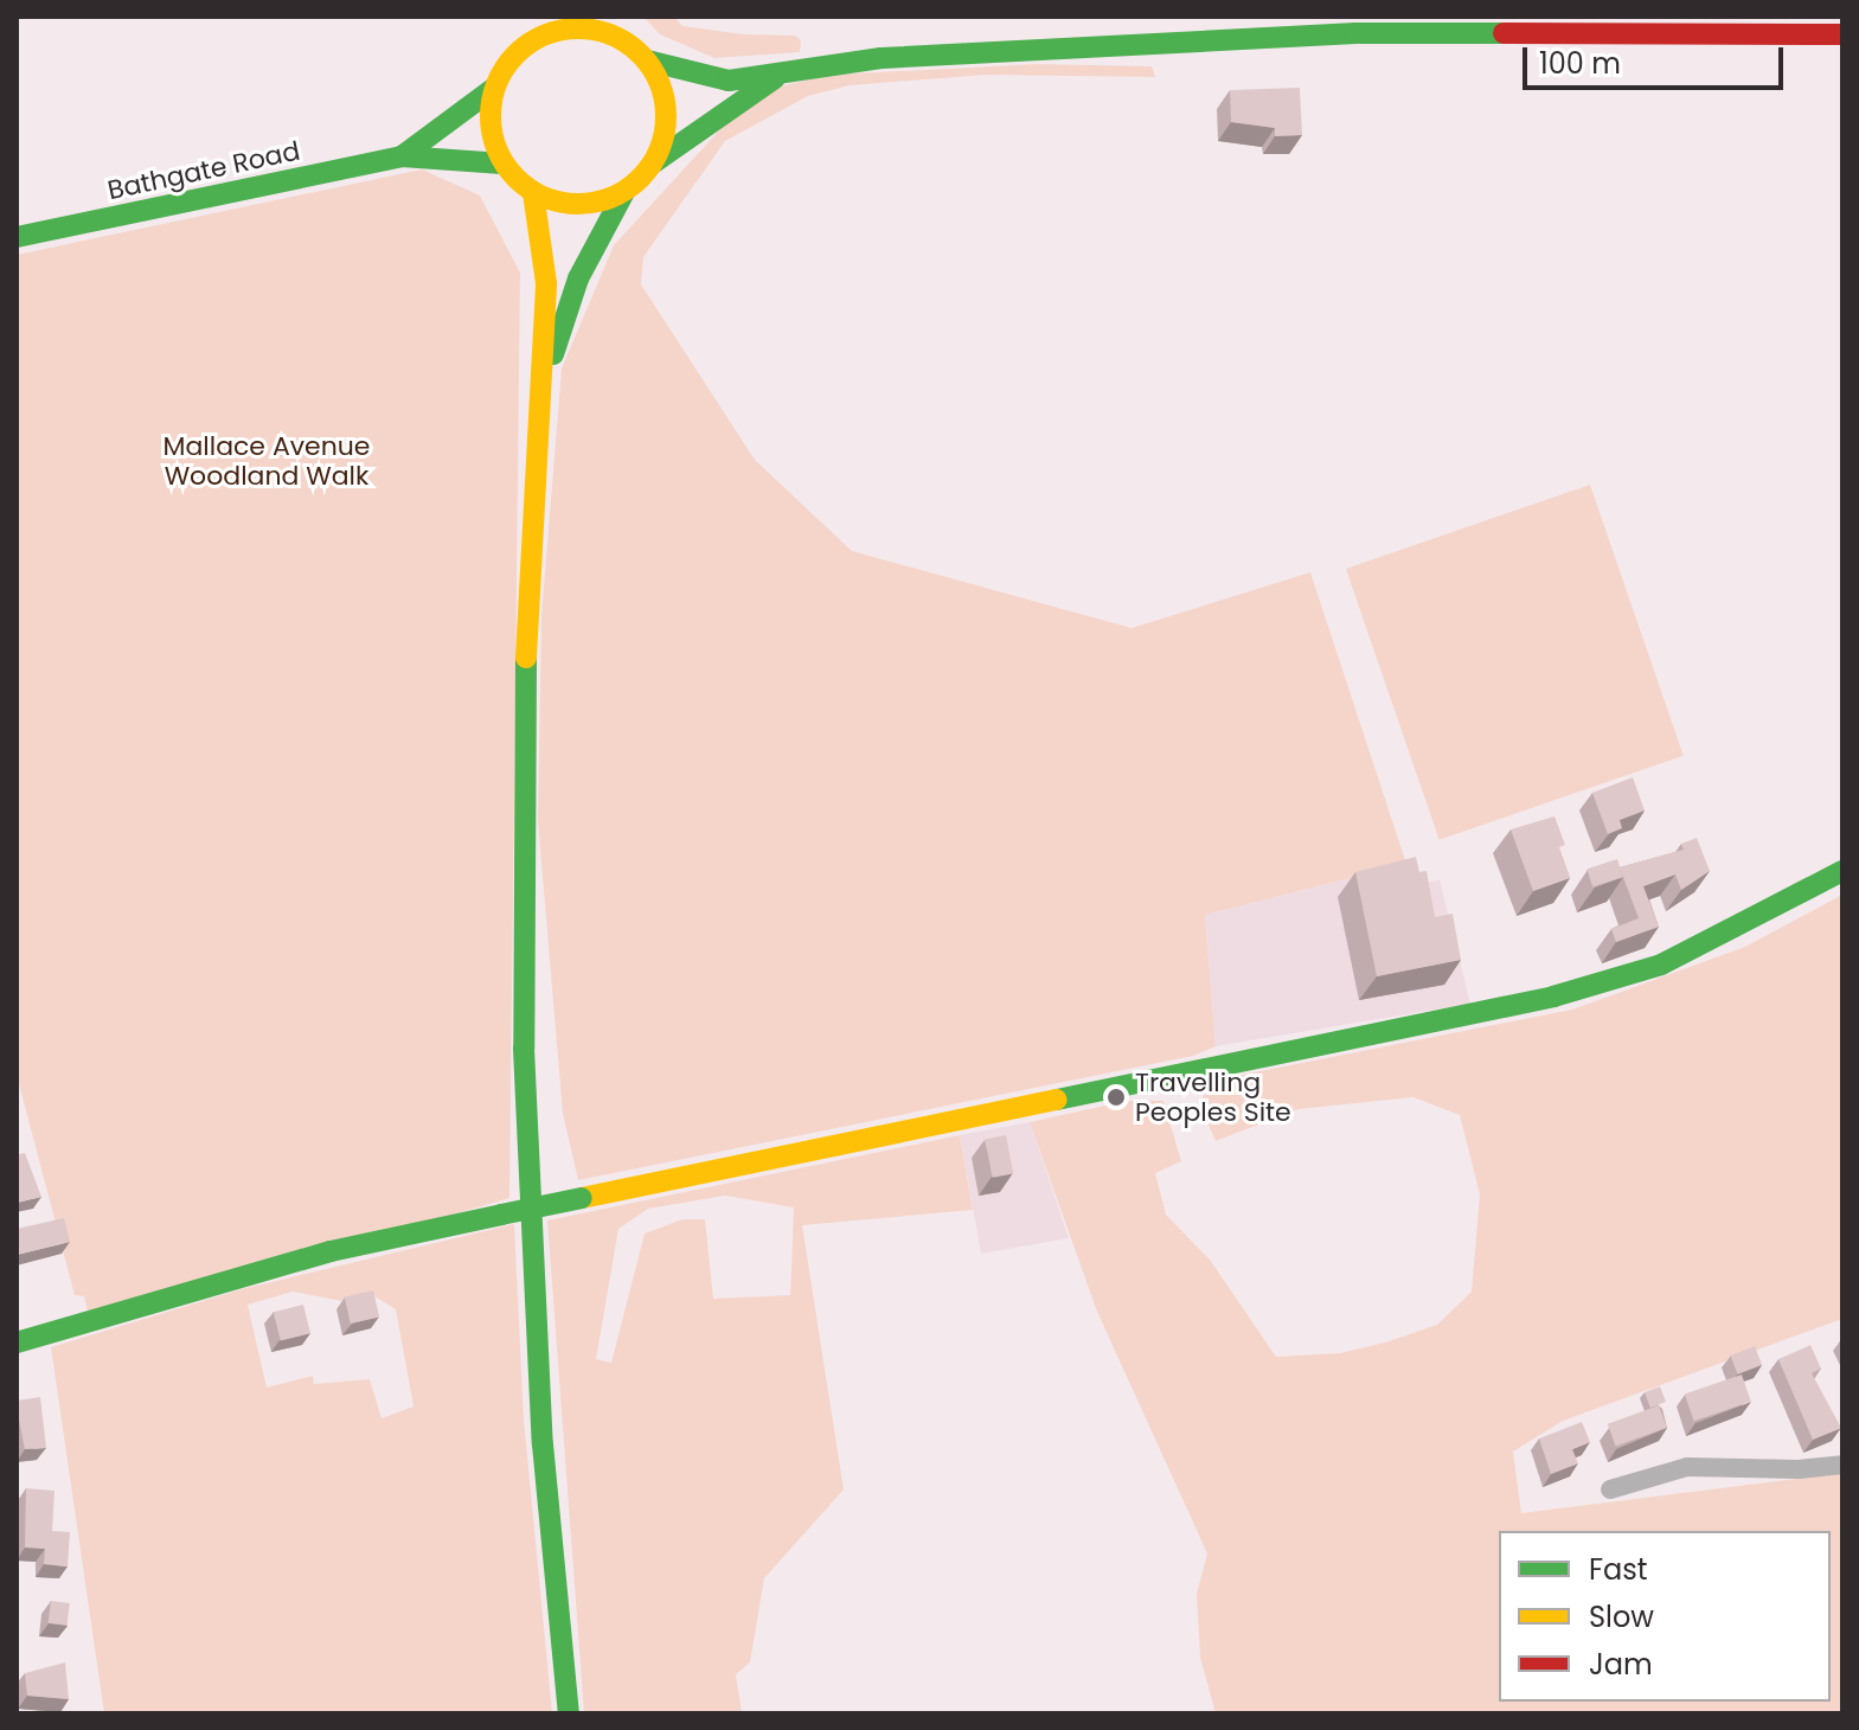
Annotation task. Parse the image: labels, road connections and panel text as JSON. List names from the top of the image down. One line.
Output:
{"streets":{"main road":["Bathgate Road"]},"parks":["Mallace Avenue Woodland Walk"],"places":["Travelling Peoples Site"],"legend":["Fast","Slow","Jam"],"scale_bar":"100 m"}
